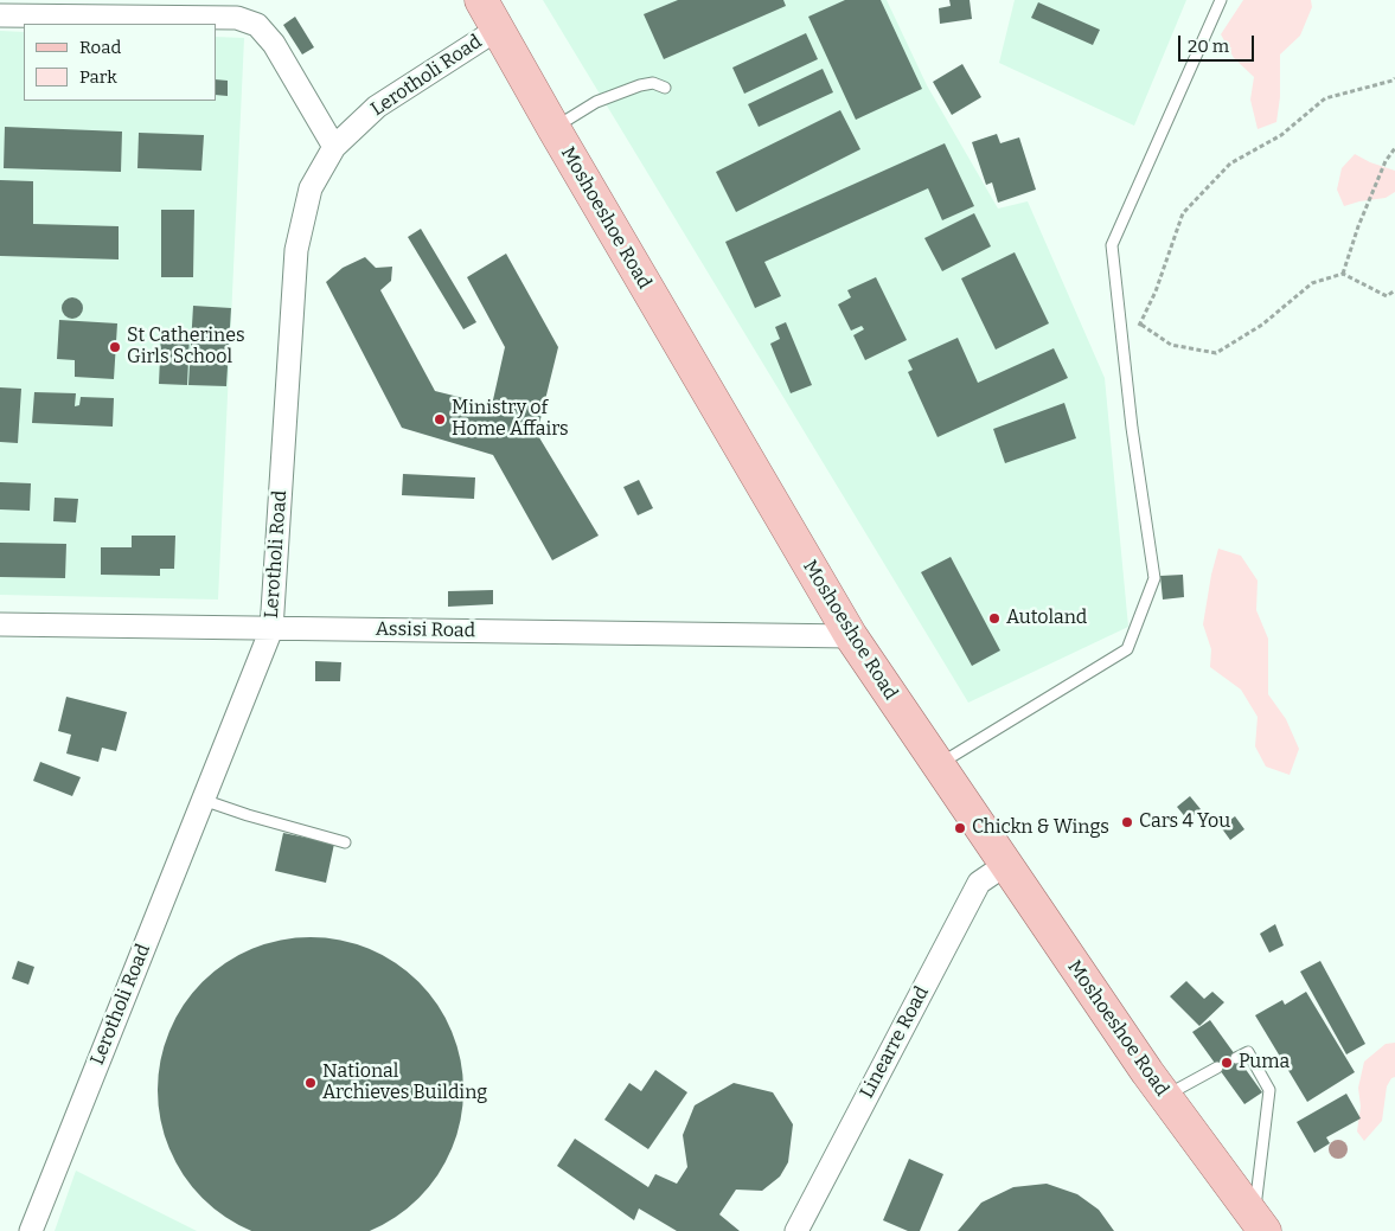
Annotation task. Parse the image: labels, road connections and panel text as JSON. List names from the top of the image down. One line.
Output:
{"streets":{"main road":["Moshoeshoe Road"],"street":["Lerotholi Road","Assisi Road","Linearre Road"]},"crossings":[["Lerotholi Road","Moshoeshoe Road"],["Lerotholi Road","Assisi Road"],["Moshoeshoe Road","Assisi Road"],["Moshoeshoe Road","Linearre Road"]],"places":["St Catherines Girls School","Ministry of Home Affairs","Autoland","Cars 4 You","Chickn & Wings","Puma","National Archieves Building"],"legend":["Road","Park"],"scale_bar":"20 m"}
